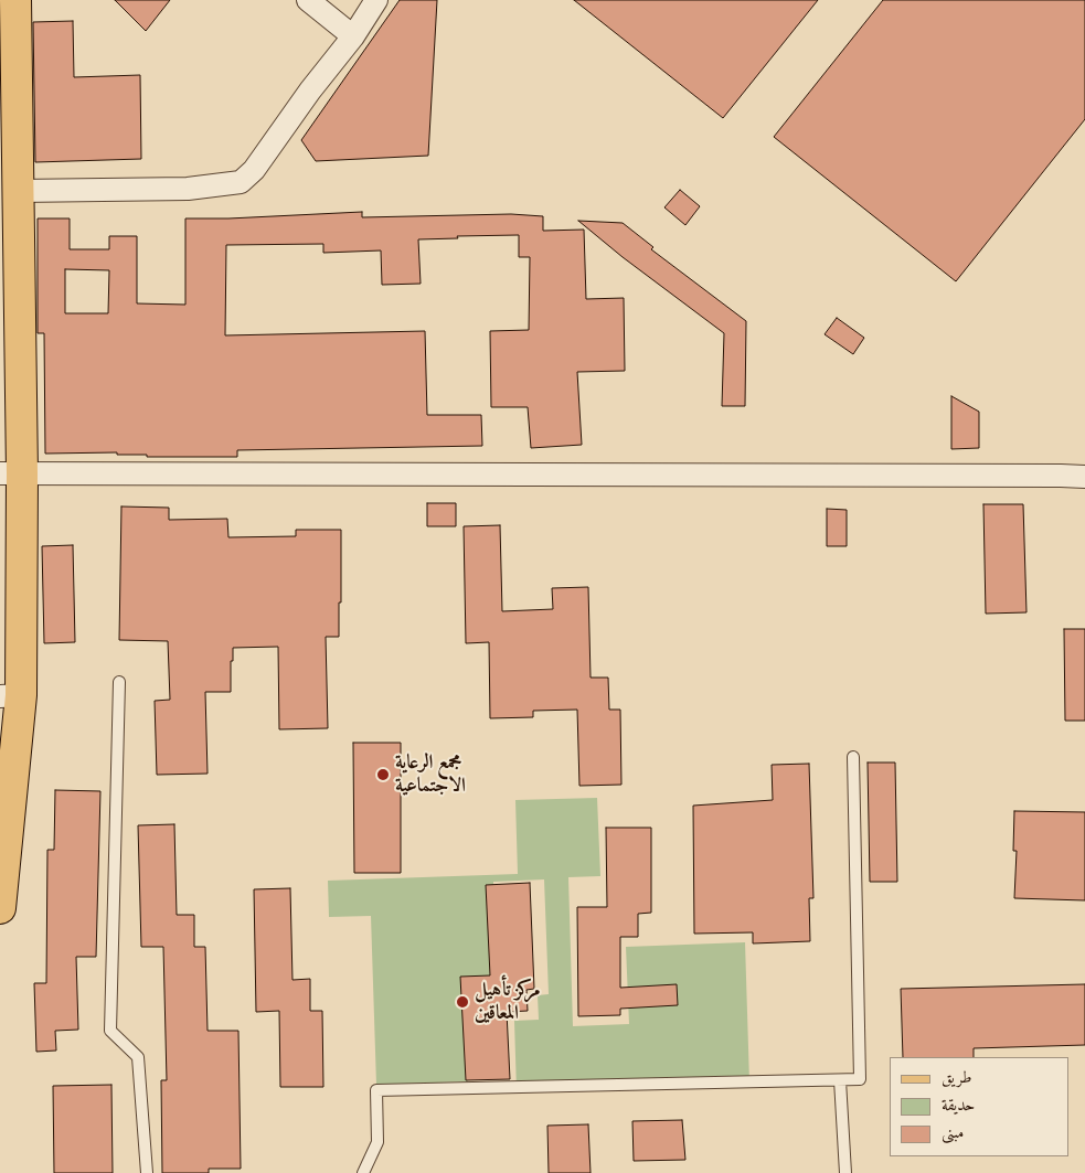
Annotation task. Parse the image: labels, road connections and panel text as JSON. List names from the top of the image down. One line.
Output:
{"places":["مجمع الرعاية الاجتماعية","مركز تأهيل المعاقين"],"legend":["طريق","حديقة","مبنى"]}
